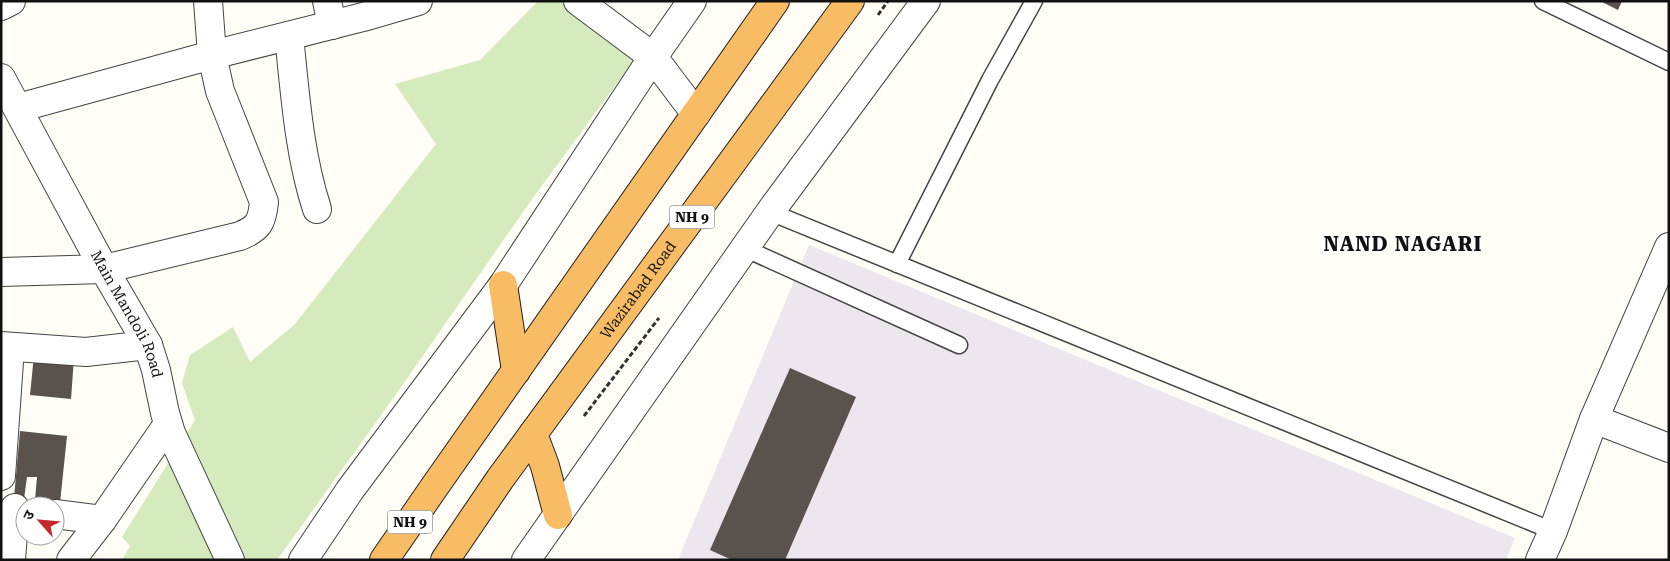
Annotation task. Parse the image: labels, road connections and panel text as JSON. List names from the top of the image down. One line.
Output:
{"streets":{"highway":["NH 9","Wazirabad Road"],"street":["Main Mandoli Road"]},"crossings":[["NH 9","Wazirabad Road"]],"districts":["NAND NAGARI"],"north":"top left"}
